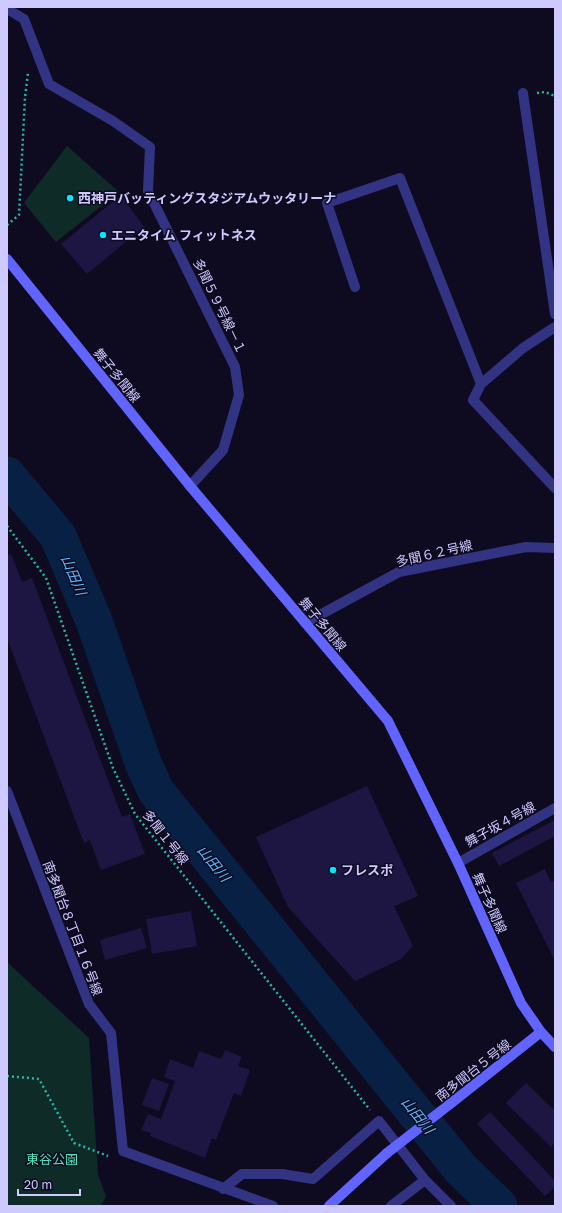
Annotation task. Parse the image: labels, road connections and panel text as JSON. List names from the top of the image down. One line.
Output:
{"streets":{"street":["多聞５９号線－１","舞子多聞線","多聞６２号線","舞子坂４号線","南多聞台８丁目１６号線","南多聞台５号線"],"path":["多聞１号線"]},"crossings":[["多聞５９号線－１","舞子多聞線"],["舞子多聞線","多聞６２号線"],["舞子多聞線","舞子坂４号線"],["舞子多聞線","南多聞台５号線"]],"water":["山田川"],"parks":["東谷公園"],"places":["西神戸バッティングスタジアムウッタリーナ","エニタイム フィットネス","フレスポ"],"scale_bar":"20 m"}
